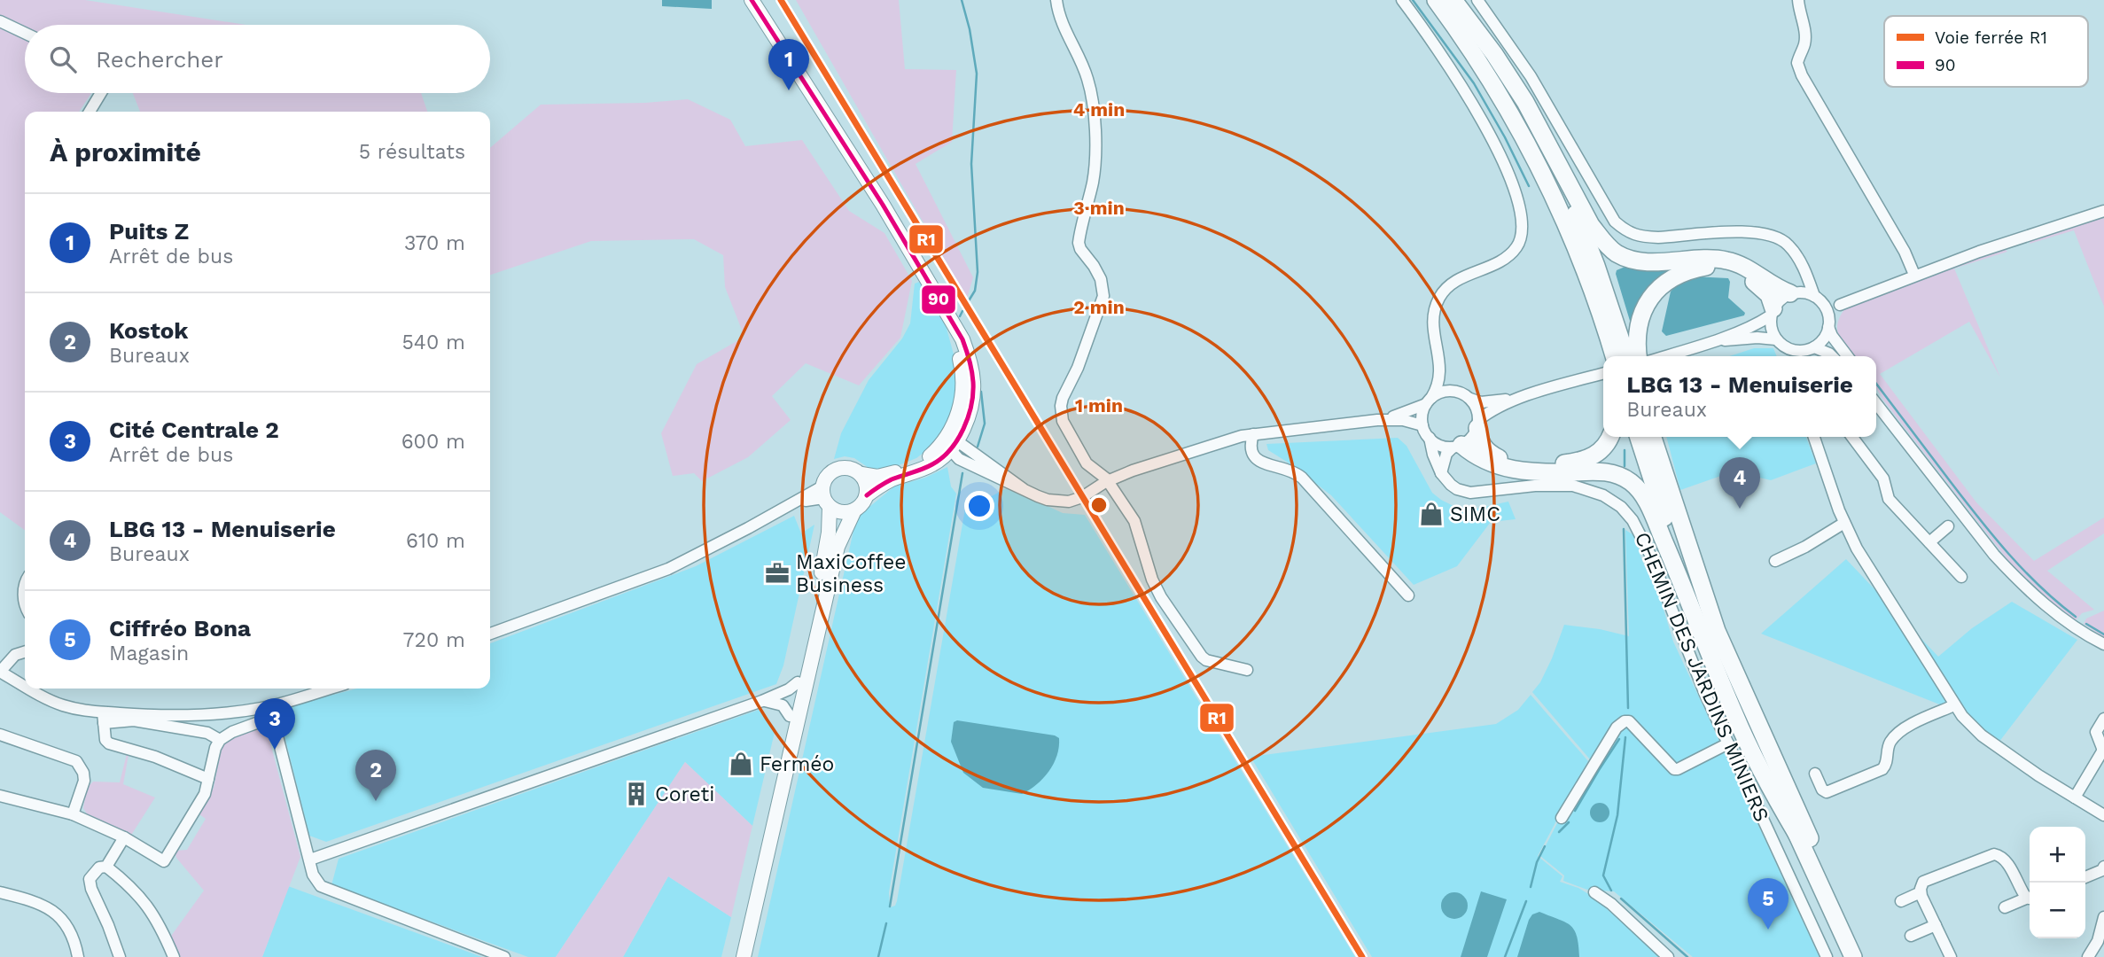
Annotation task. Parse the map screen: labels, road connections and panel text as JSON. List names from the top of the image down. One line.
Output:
{"streets":{"street":["CHEMIN DES JARDINS MINIERS"]},"places":{"shop":["SIMC","Ferméo"],"office":["MaxiCoffee Business"],"building":["Coreti"]},"lines":["rail line R1","transit line 90"],"legend":["Voie ferrée R1","90"],"page":{"search":"Rechercher","pins":["1","4","3","2","5"],"heading":["À proximité","5 résultats"],"list":[{"mark":"1","name":"Puits Z","note":"Arrêt de bus","value":"370 m"},{"mark":"2","name":"Kostok","note":"Bureaux","value":"540 m"},{"mark":"3","name":"Cité Centrale 2","note":"Arrêt de bus","value":"600 m"},{"mark":"4","name":"LBG 13 - Menuiserie","note":"Bureaux","value":"610 m"},{"mark":"5","name":"Ciffréo Bona","note":"Magasin","value":"720 m"}],"popup":["LBG 13 - Menuiserie","Bureaux"],"map_buttons":["+","−"]},"rings":["4 min","3 min","2 min","1 min"]}
